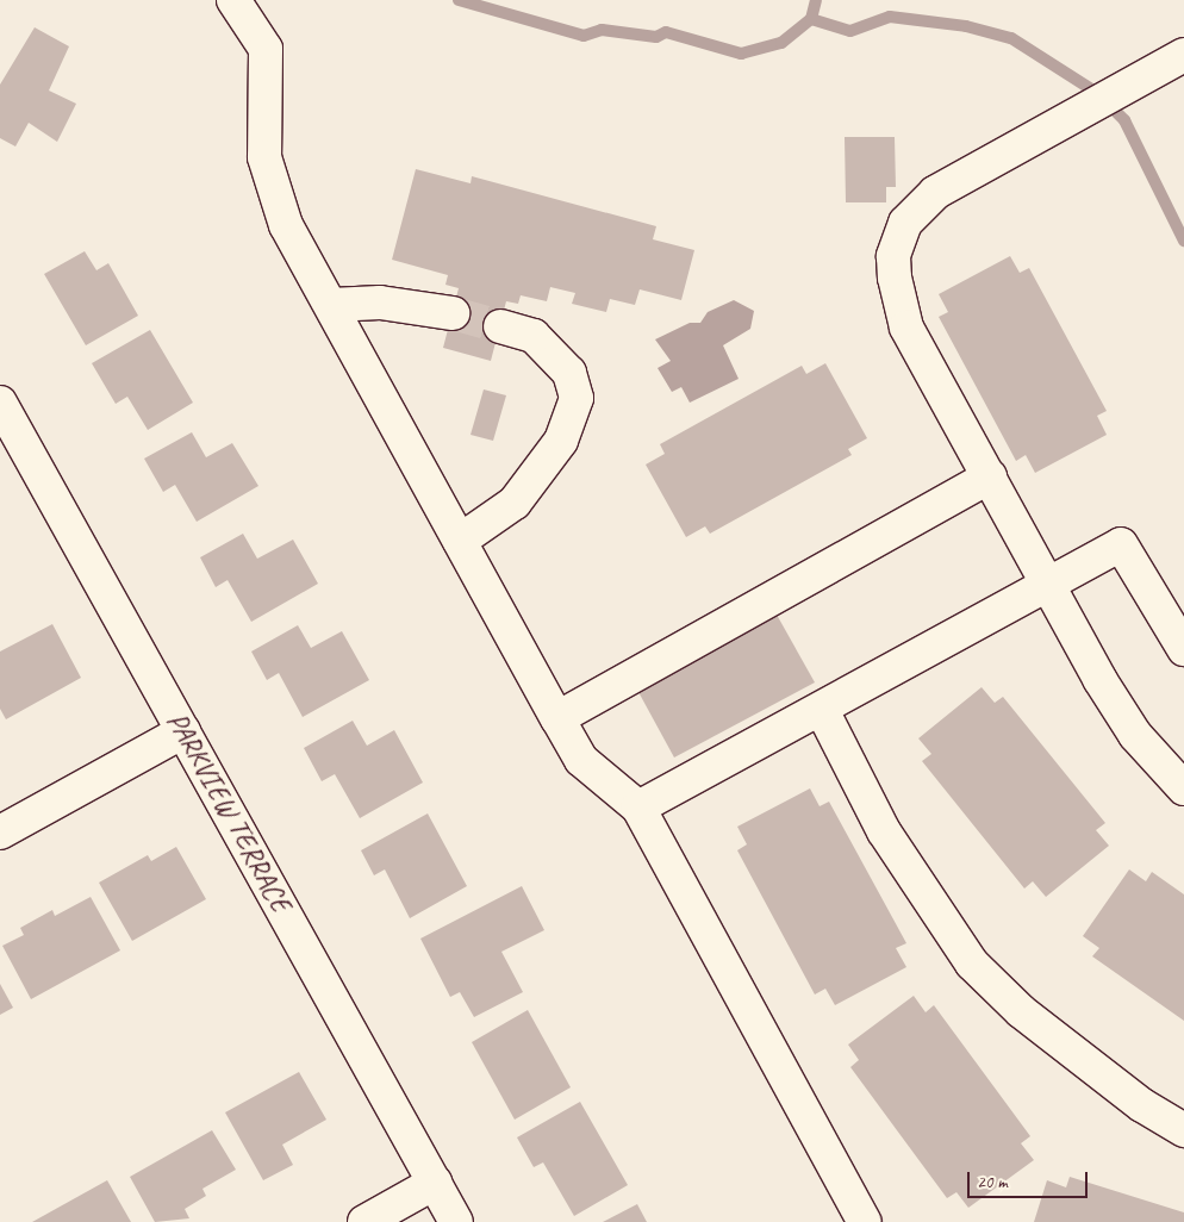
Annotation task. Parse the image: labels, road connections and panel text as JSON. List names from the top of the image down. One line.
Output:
{"streets":{"street":["PARKVIEW TERRACE"]},"scale_bar":"20 m"}
